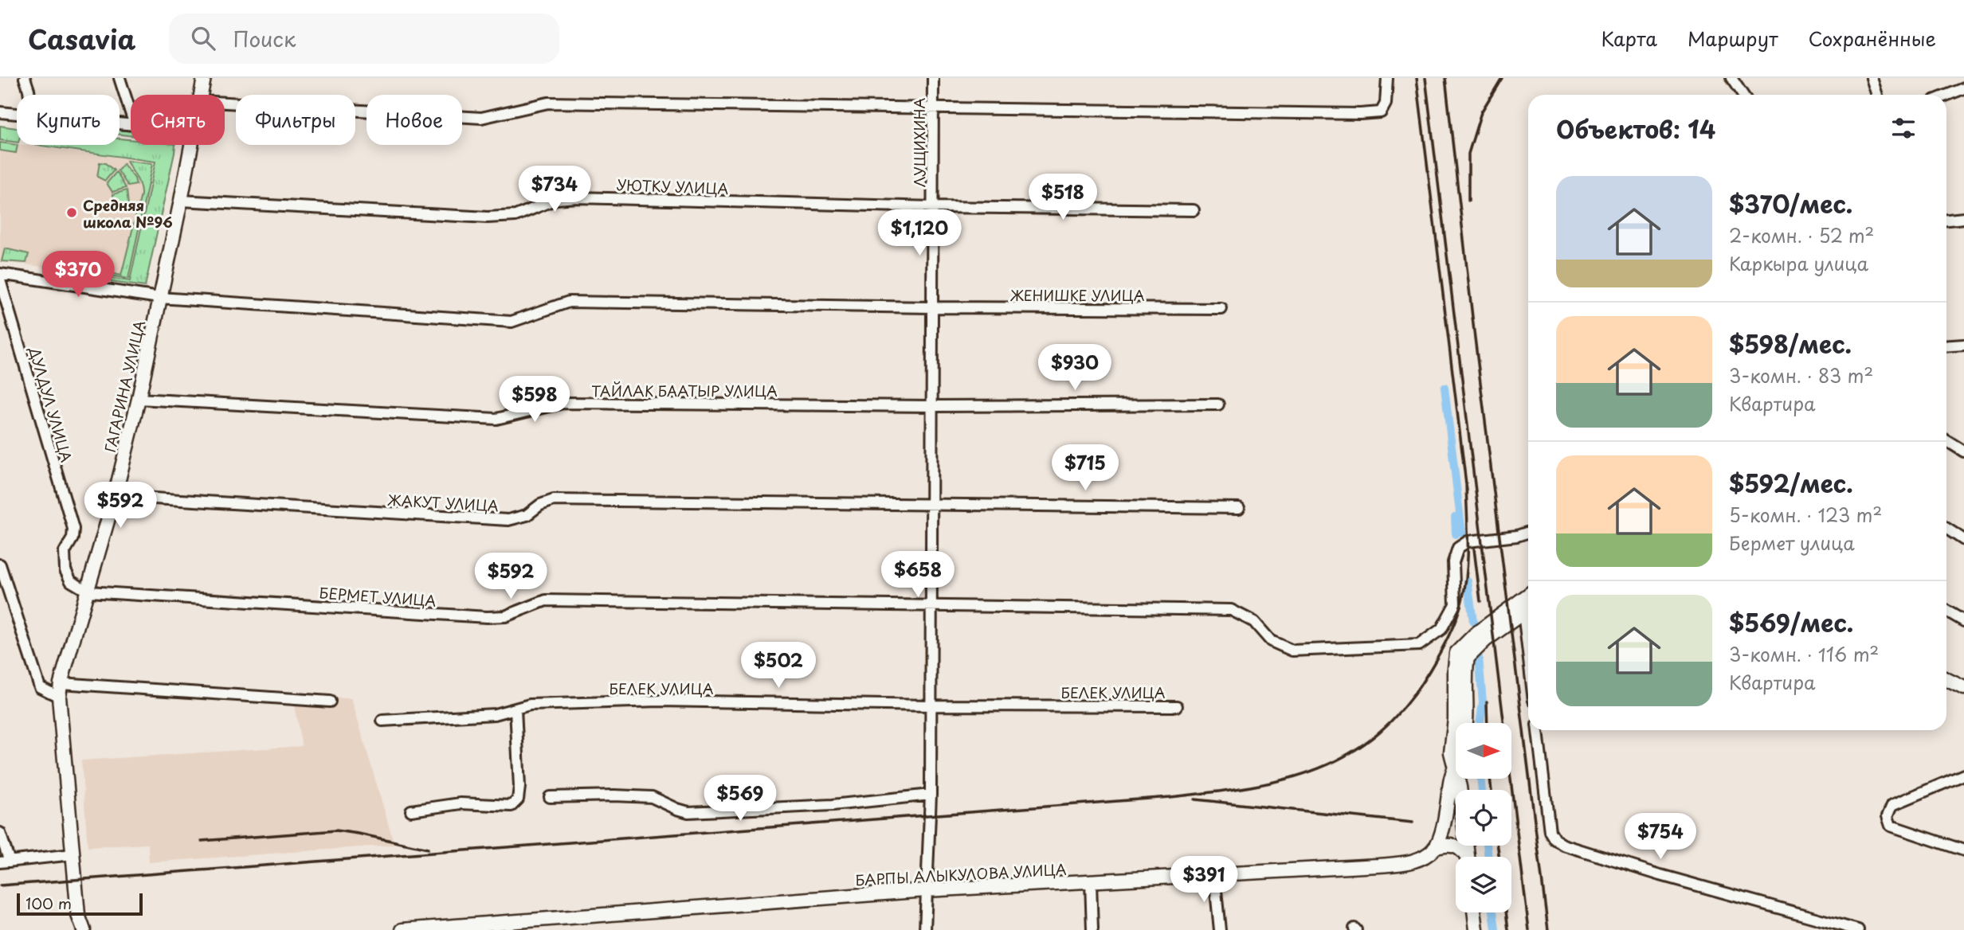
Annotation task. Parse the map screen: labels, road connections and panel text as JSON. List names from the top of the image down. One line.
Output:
{"streets":{"main road":["ГАГАРИНА УЛИЦА","БАРПЫ АЛЫКУЛОВА УЛИЦА"],"street":["ЛУЩИХИНА","УЮТКУ УЛИЦА","ЖЕНИШКЕ УЛИЦА","ТАЙЛАК БААТЫР УЛИЦА","ДУЛДУЛ УЛИЦА","ЖАКУТ УЛИЦА","БЕРМЕТ УЛИЦА","БЕЛЕК УЛИЦА"]},"crossings":[["ЛУЩИХИНА","УЮТКУ УЛИЦА"],["ЛУЩИХИНА","ЖЕНИШКЕ УЛИЦА"],["ЛУЩИХИНА","ТАЙЛАК БААТЫР УЛИЦА"],["ЛУЩИХИНА","ЖАКУТ УЛИЦА"],["ЛУЩИХИНА","БЕРМЕТ УЛИЦА"],["ЛУЩИХИНА","БЕЛЕК УЛИЦА"],["ЛУЩИХИНА","БАРПЫ АЛЫКУЛОВА УЛИЦА"],["УЮТКУ УЛИЦА","ГАГАРИНА УЛИЦА"],["ЖЕНИШКЕ УЛИЦА","ГАГАРИНА УЛИЦА"],["ГАГАРИНА УЛИЦА","ТАЙЛАК БААТЫР УЛИЦА"],["ГАГАРИНА УЛИЦА","ДУЛДУЛ УЛИЦА"],["ГАГАРИНА УЛИЦА","ЖАКУТ УЛИЦА"],["ГАГАРИНА УЛИЦА","БЕРМЕТ УЛИЦА"],["ДУЛДУЛ УЛИЦА","БЕРМЕТ УЛИЦА"]],"places":["Средняя школа №96"],"scale_bar":"100 m","north":"right","page":{"header":"Casavia","search":"Поиск","nav":["Карта","Маршрут","Сохранённые"],"chip":["Купить","Снять","Фильтры","Новое"],"heading":"Объектов: 14","list":[{"name":"$370/мес.","note":"2-комн. · 52 m² · Каркыра улица"},{"name":"$598/мес.","note":"3-комн. · 83 m² · Квартира"},{"name":"$592/мес.","note":"5-комн. · 123 m² · Бермет улица"},{"name":"$569/мес.","note":"3-комн. · 116 m² · Квартира"}],"price":["$734","$518","$1,120","$370","$930","$598","$715","$592","$658","$592","$502","$569","$754","$391"],"scale":"100 m"}}
